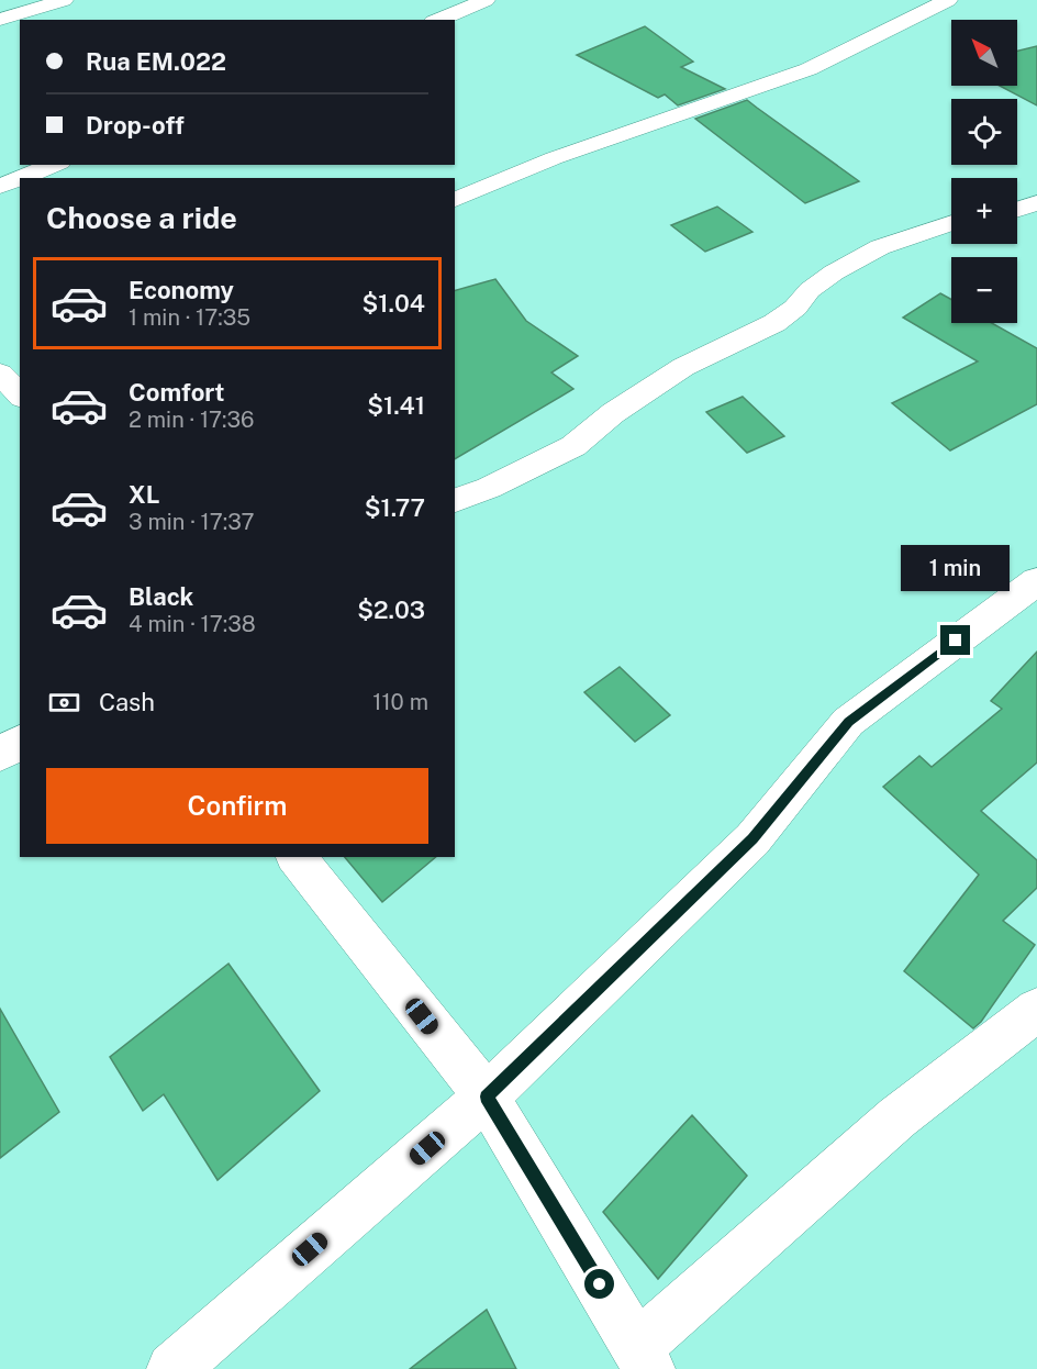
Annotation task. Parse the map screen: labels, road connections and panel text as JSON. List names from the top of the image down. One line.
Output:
{"north":"top left","page":{"map_buttons":["+","−"],"banner":["Rua EM.022","Drop-off"],"heading":"Choose a ride","list":[{"name":"Economy","note":"1 min · 17:35","value":"$1.04"},{"name":"Comfort","note":"2 min · 17:36","value":"$1.41"},{"name":"XL","note":"3 min · 17:37","value":"$1.77"},{"name":"Black","note":"4 min · 17:38","value":"$2.03"}],"bubble":"1 min","pay":["Cash","110 m"],"buttons":"Confirm"}}
